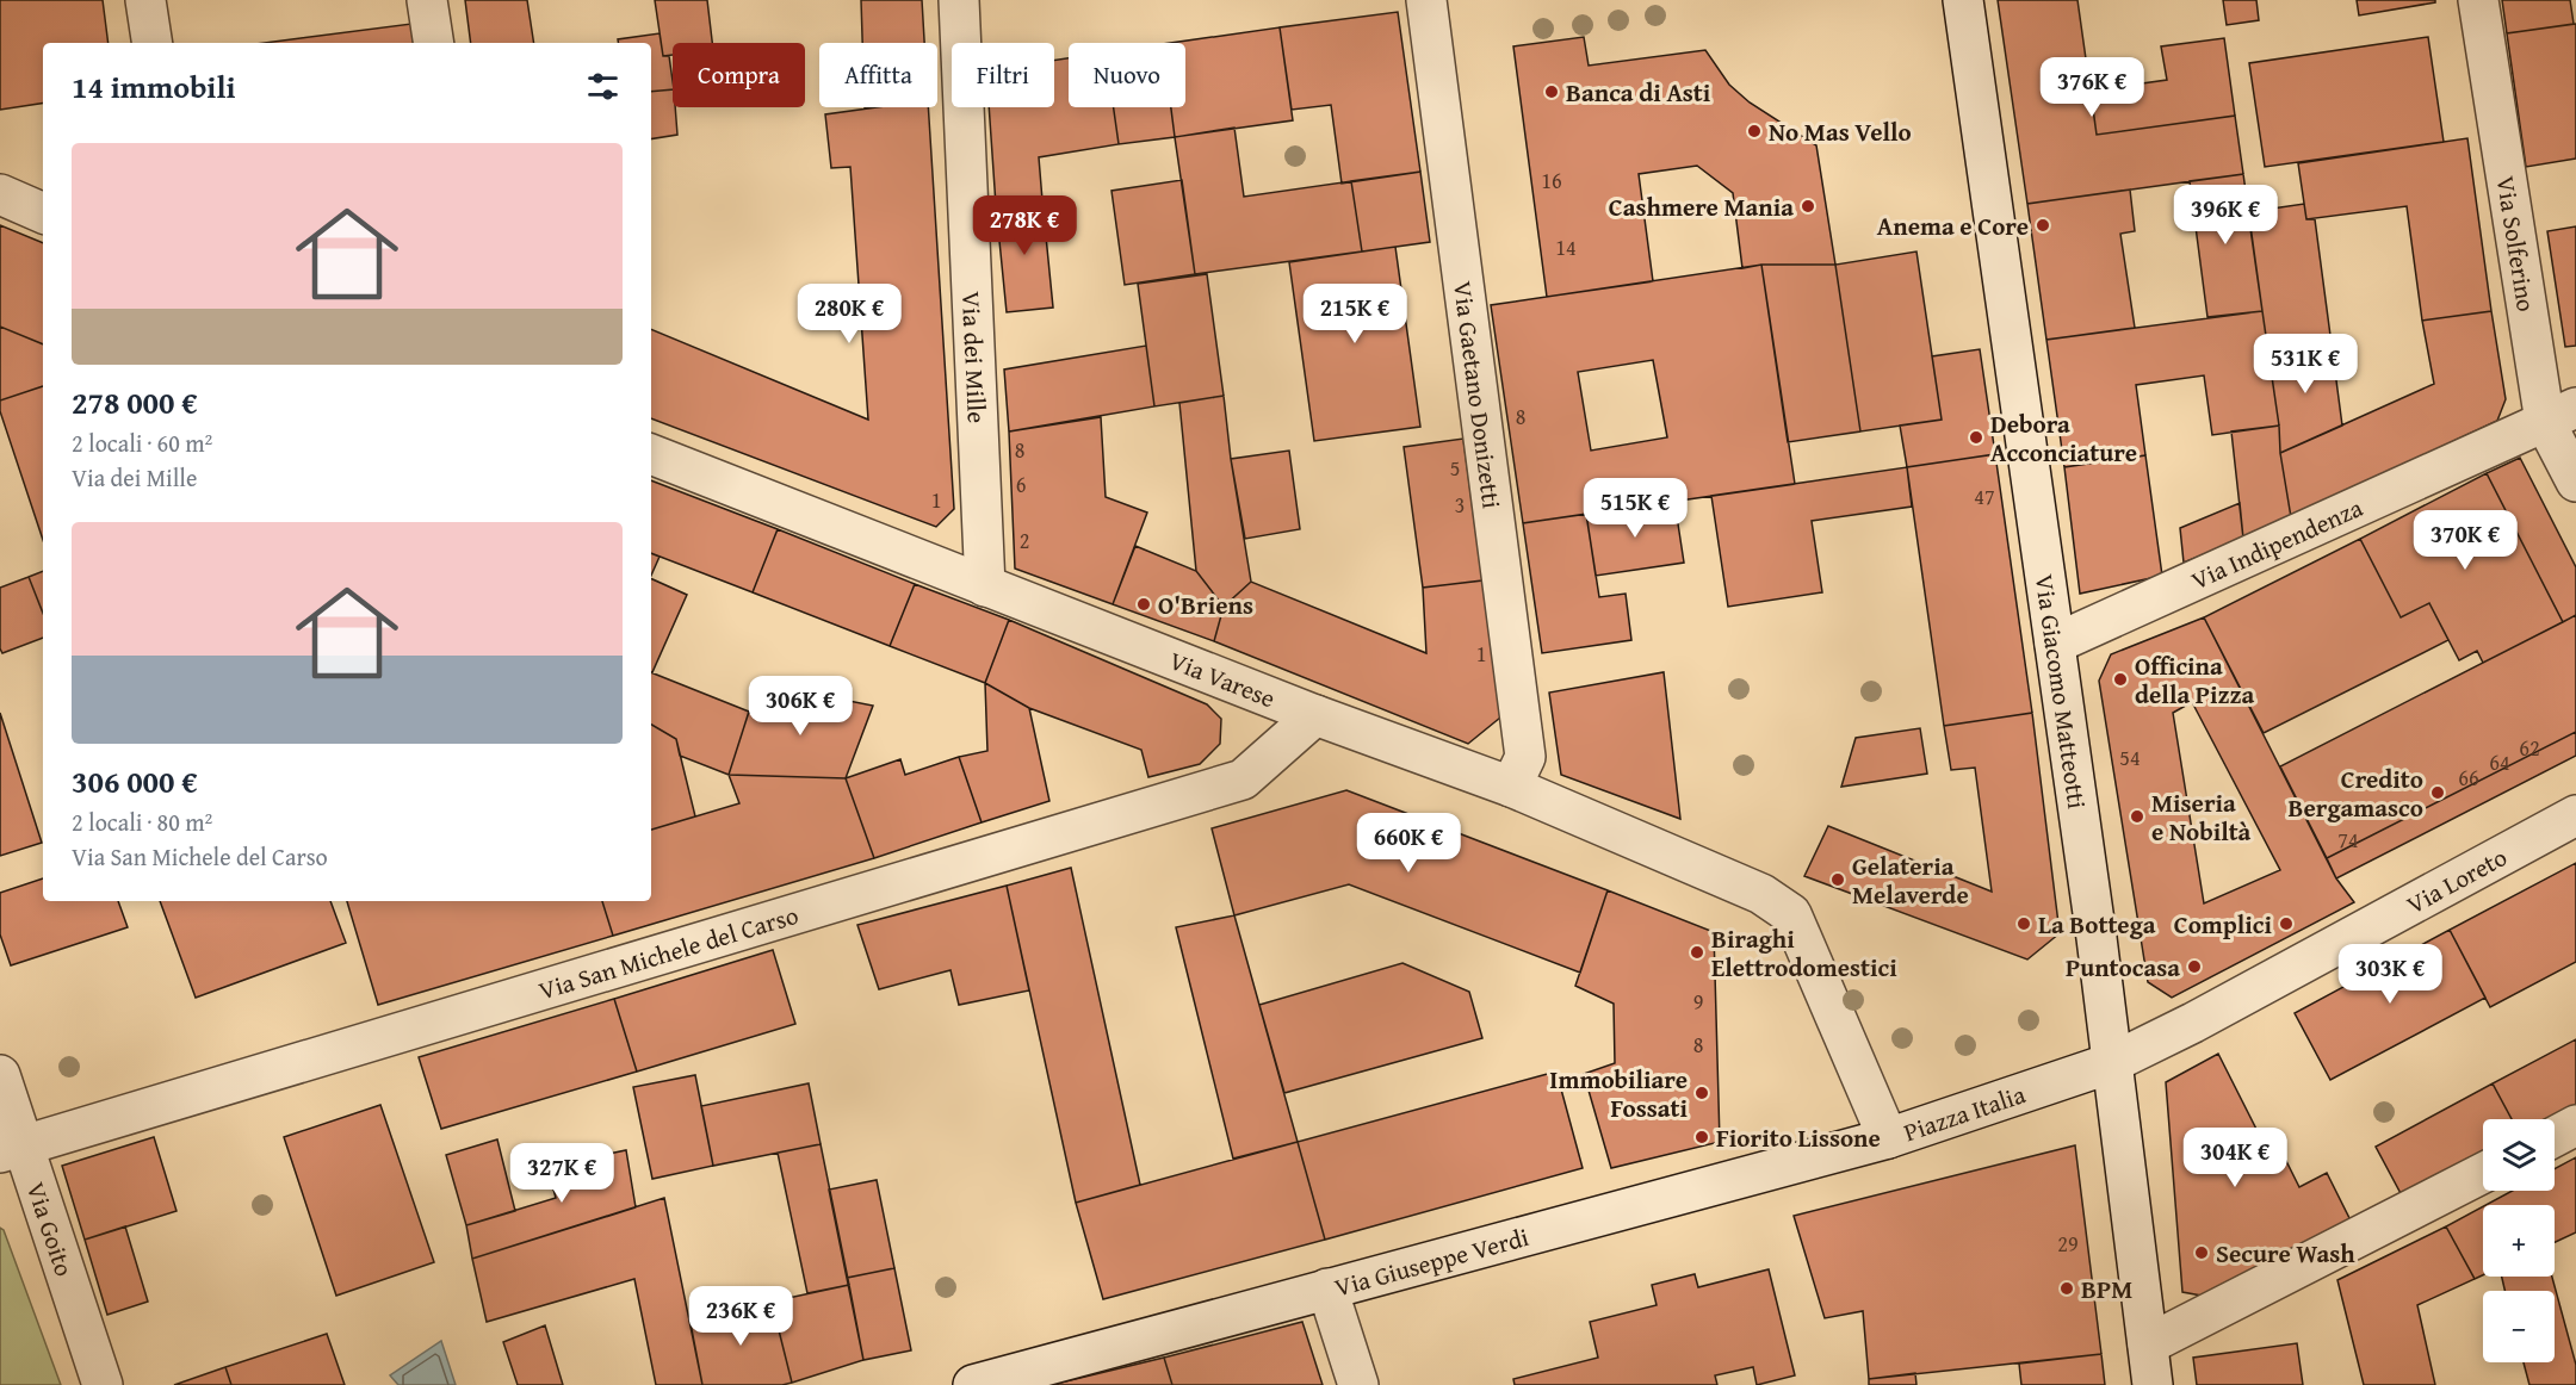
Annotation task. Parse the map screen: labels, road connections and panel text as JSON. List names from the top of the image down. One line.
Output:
{"streets":{"street":["Via Solferino","Via dei Mille","Via Gaetano Donizetti","Via Indipendenza","Via Varese","Via Giacomo Matteotti","Via Loreto","Via San Michele del Carso","Piazza Italia","Via Goito","Via Giuseppe Verdi"]},"crossings":[["Via Solferino","Via Indipendenza"],["Via dei Mille","Via Varese"],["Via Gaetano Donizetti","Via Varese"],["Via Indipendenza","Via Giacomo Matteotti"],["Via Varese","Via San Michele del Carso"],["Via Varese","Piazza Italia"],["Via Giacomo Matteotti","Via Loreto"],["Via Giacomo Matteotti","Piazza Italia"],["Via Loreto","Piazza Italia"],["Via San Michele del Carso","Via Goito"],["Piazza Italia","Via Giuseppe Verdi"]],"places":["Banca di Asti","No Mas Vello","Cashmere Mania","Anema e Core","Debora Acconciature","O'Briens","Officina della Pizza","Credito Bergamasco","Miseria e Nobiltà","Gelateria Melaverde","La Bottega","Complici","Biraghi Elettrodomestici","Puntocasa","Immobiliare Fossati","Fiorito Lissone","Secure Wash","BPM"],"house_numbers":["16","14","8","8","5","6","47","1","3","2","1","62","54","64","66","74","9","8","29"],"page":{"chip":["Compra","Affitta","Filtri","Nuovo"],"heading":"14 immobili","price":["376K €","396K €","278K €","280K €","215K €","531K €","515K €","370K €","306K €","660K €","303K €","304K €","327K €","236K €"],"list":[{"name":"278 000 €","note":"2 locali · 60 m² · Via dei Mille"},{"name":"306 000 €","note":"2 locali · 80 m² · Via San Michele del Carso"}],"map_buttons":["+","−"]}}
